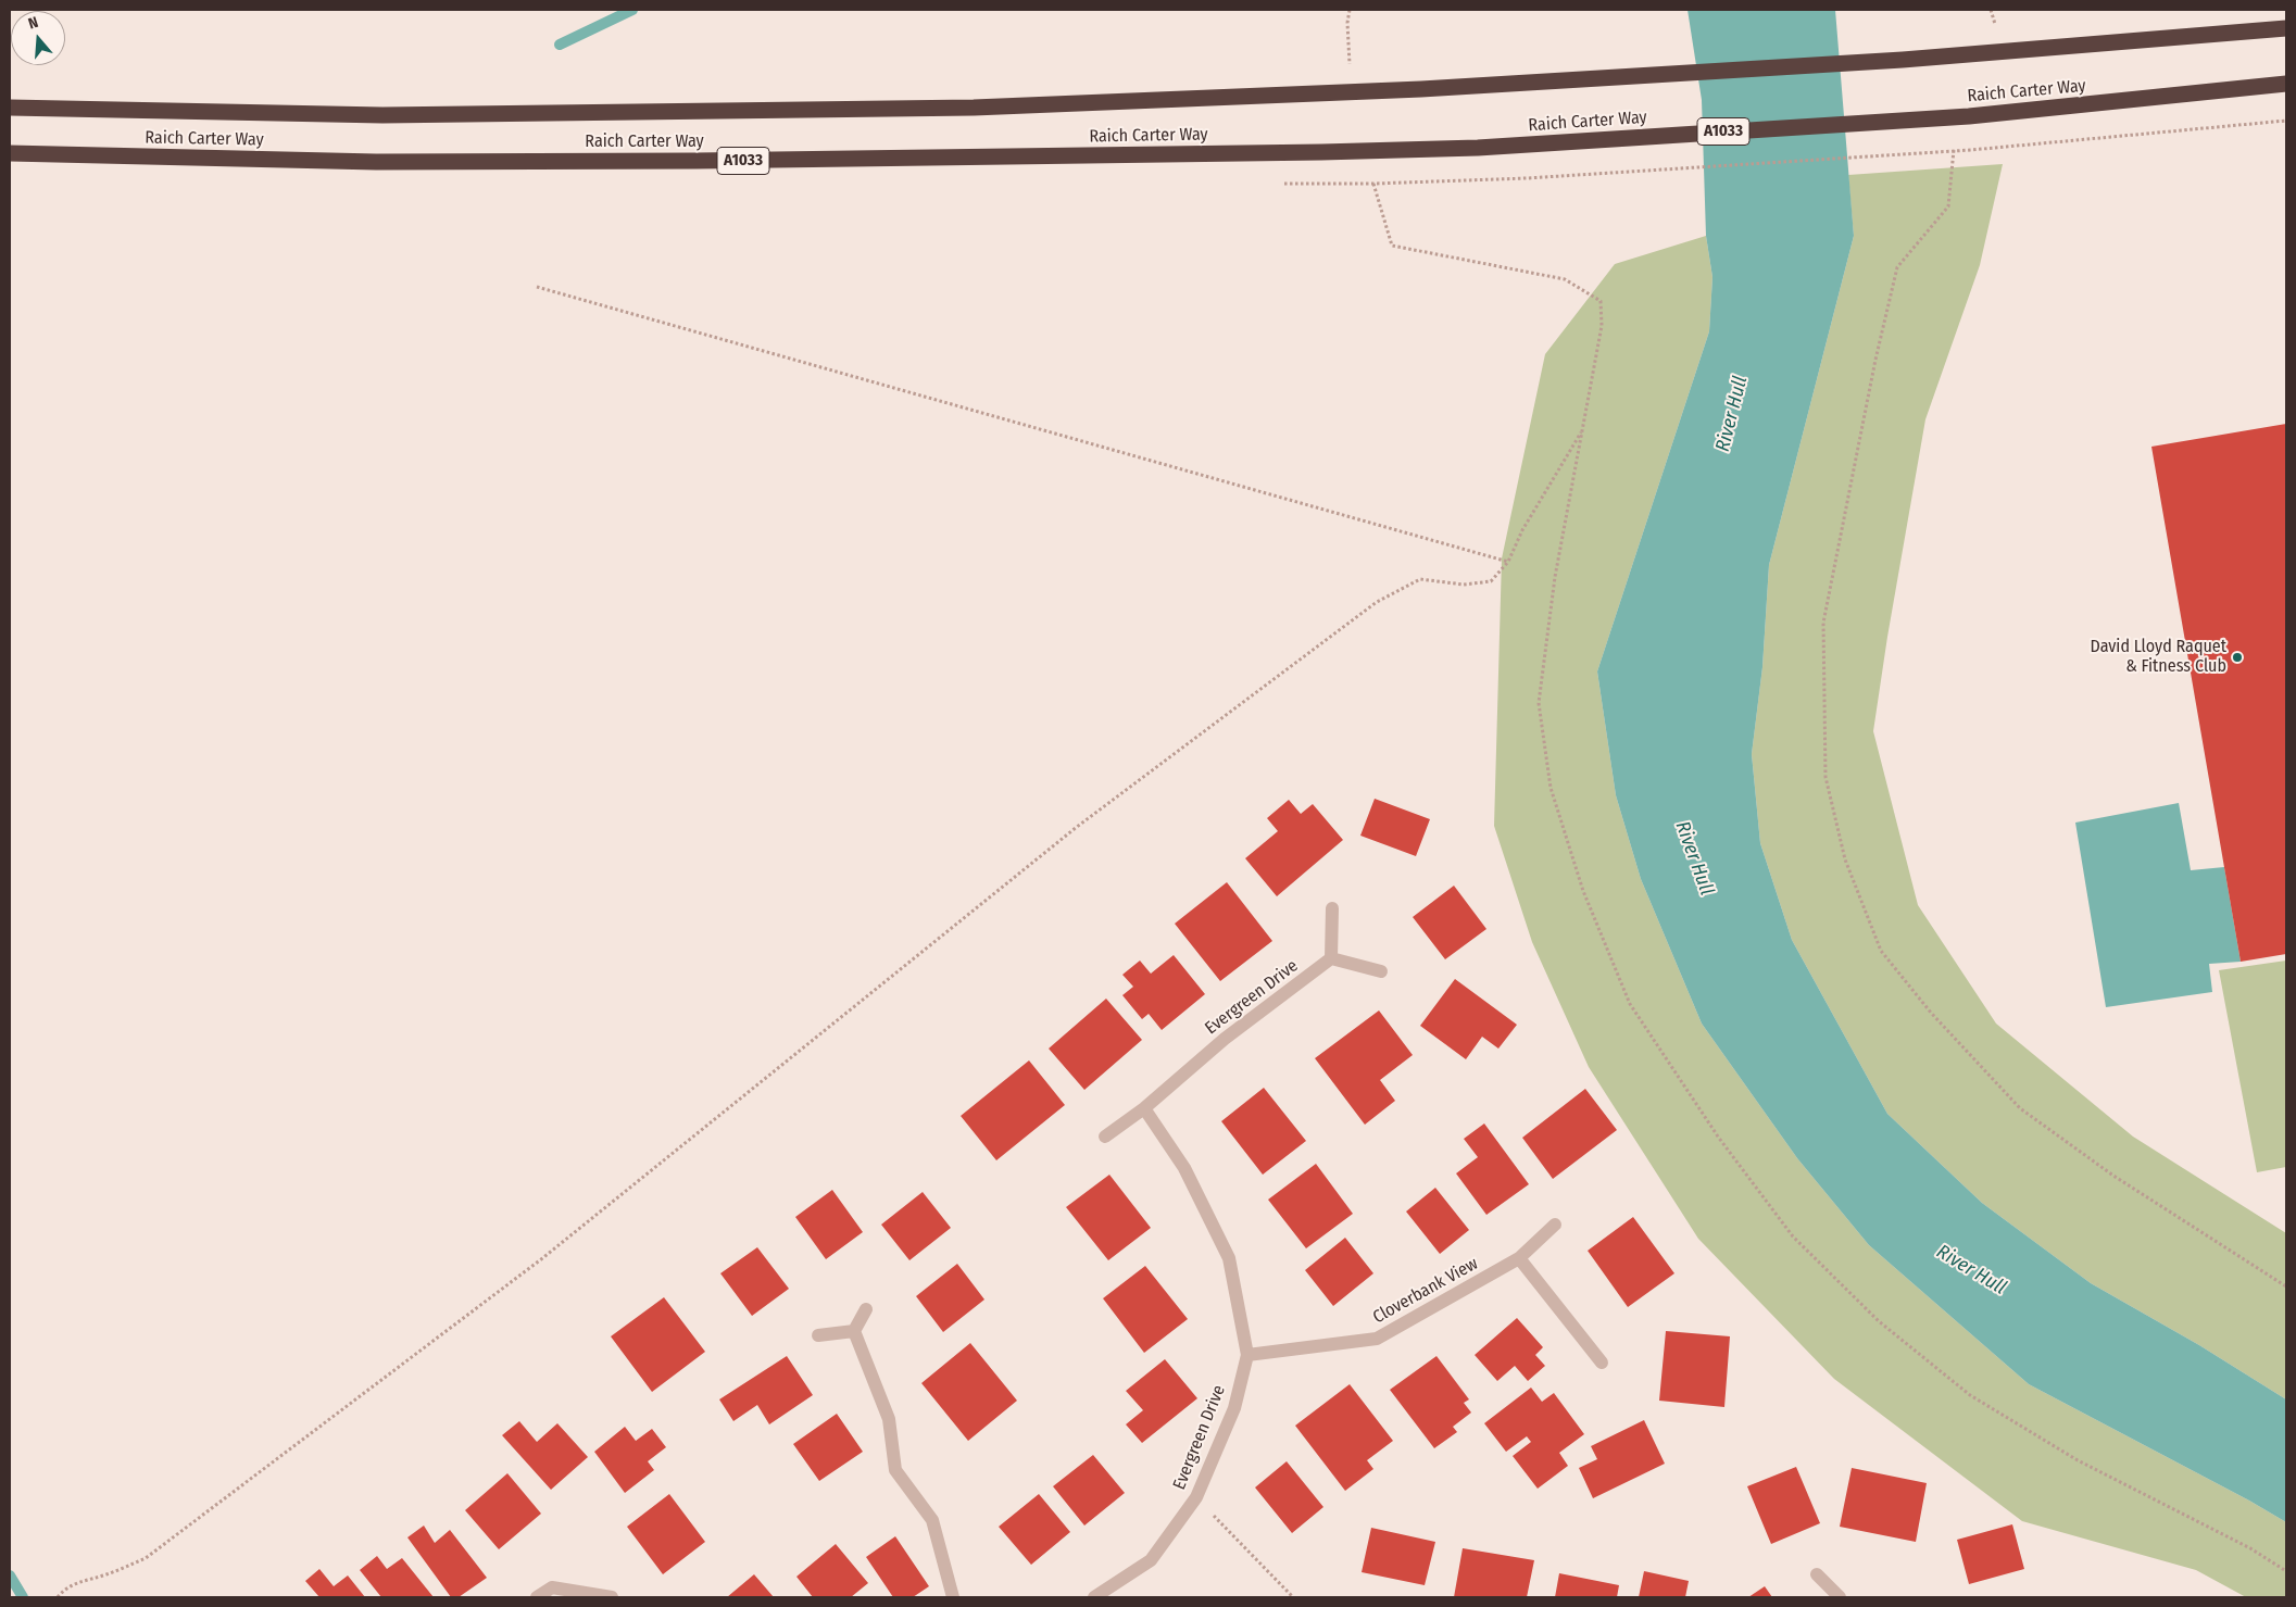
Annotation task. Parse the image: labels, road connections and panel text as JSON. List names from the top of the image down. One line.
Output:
{"streets":{"highway":["Raich Carter Way","A1033"],"street":["Evergreen Drive","Cloverbank View"]},"crossings":[["Evergreen Drive","Cloverbank View"]],"water":["River Hull"],"places":["David Lloyd Raquet & Fitness Club"],"north":"top"}
